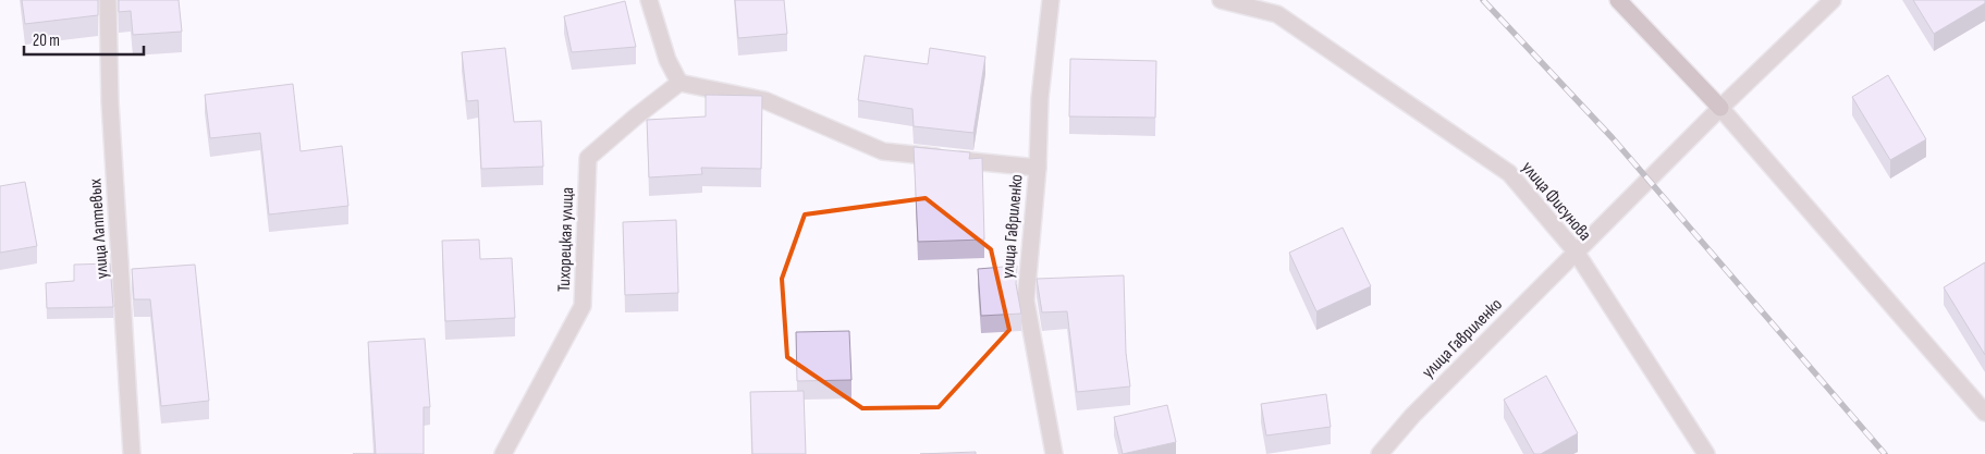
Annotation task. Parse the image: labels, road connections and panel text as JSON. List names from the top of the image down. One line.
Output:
{"streets":{"street":["улица Фисунова","улица Гавриленко","улица Лаптевых","Тихорецкая улица"]},"crossings":[["улица Фисунова","улица Гавриленко"]],"scale_bar":"20 m"}
